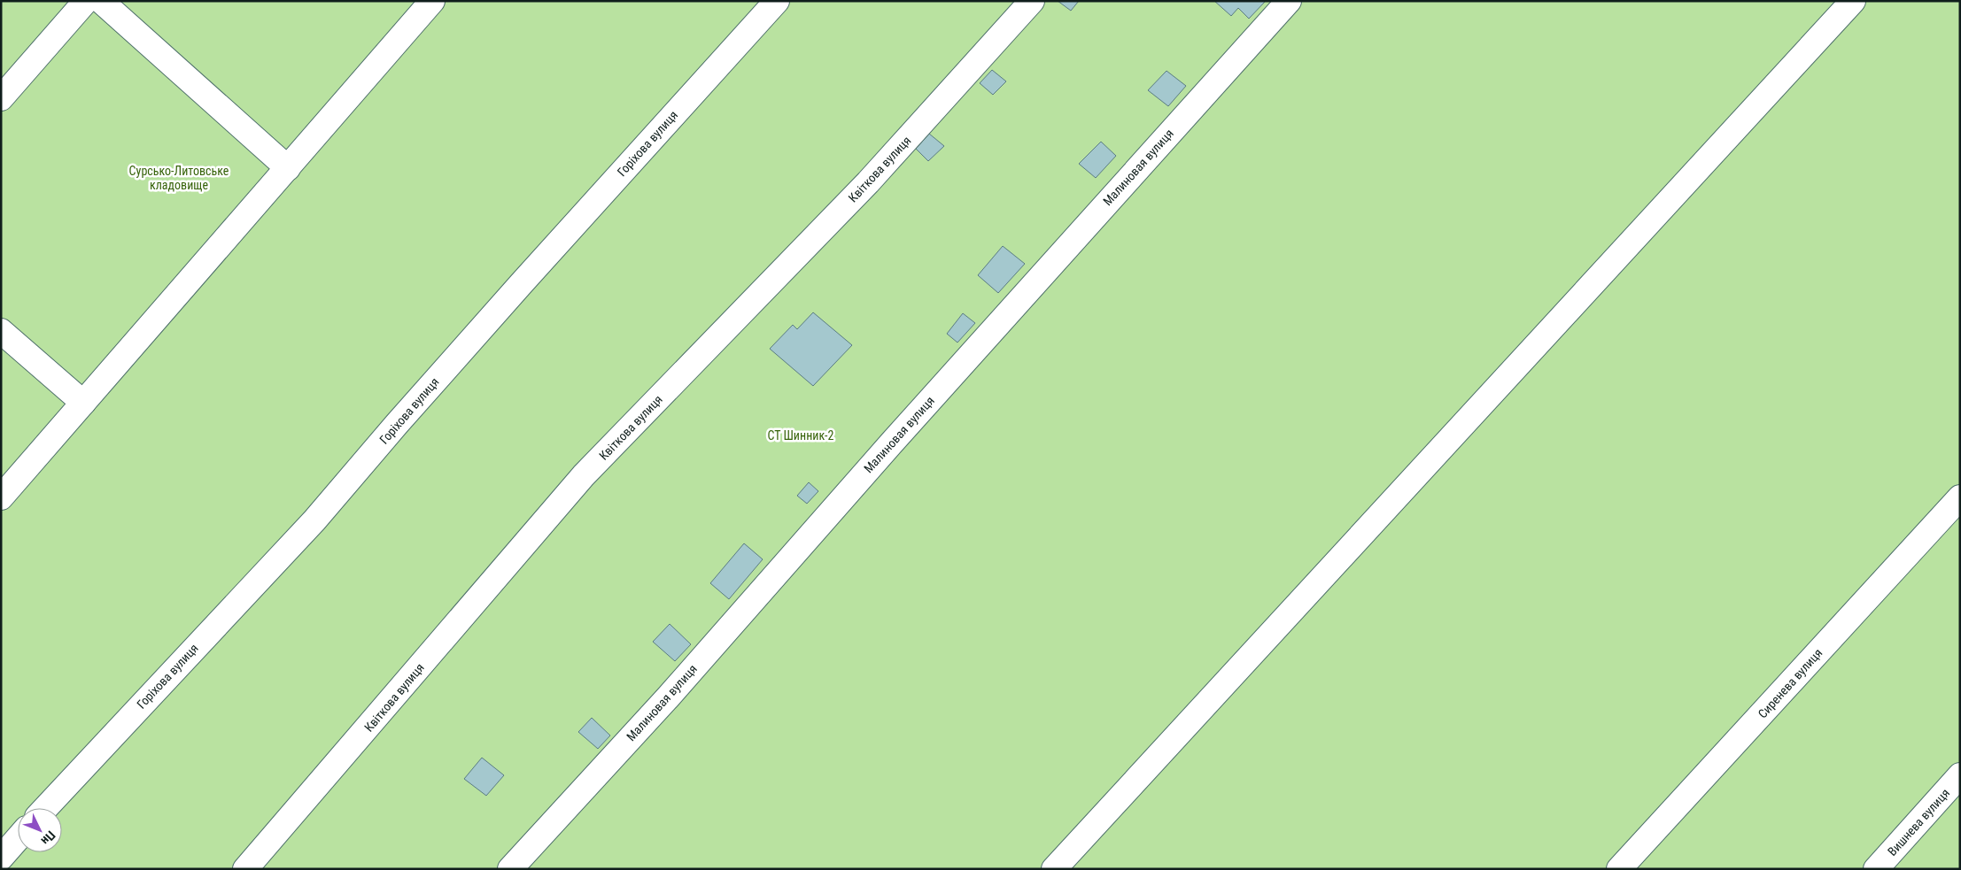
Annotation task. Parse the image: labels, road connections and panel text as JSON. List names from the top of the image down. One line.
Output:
{"streets":{"street":["Горіхова вулиця","Малиновая вулиця","Квіткова вулиця","Сиренева вулиця","Вишнева вулиця"]},"parks":["Сурсько-Литовське кладовище","СТ Шинник-2"],"north":"bottom right"}
